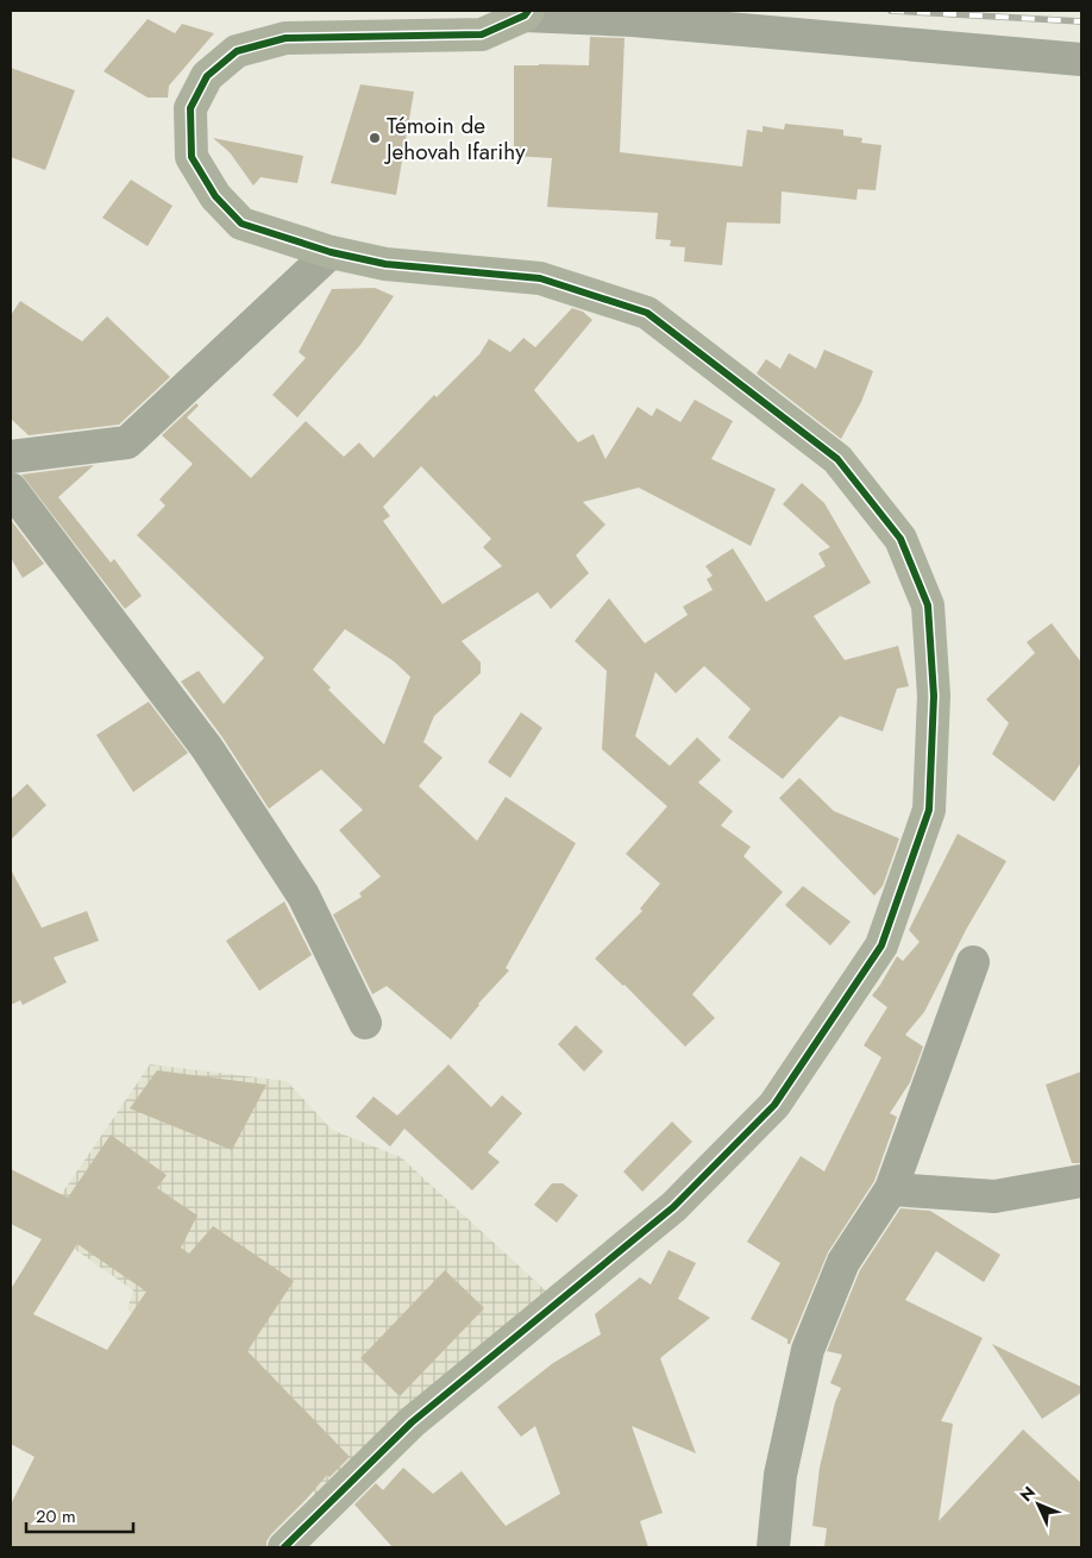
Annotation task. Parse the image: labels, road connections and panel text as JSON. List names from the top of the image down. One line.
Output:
{"places":["Témoin de Jehovah Ifarihy"],"scale_bar":"20 m","north":"top left"}
